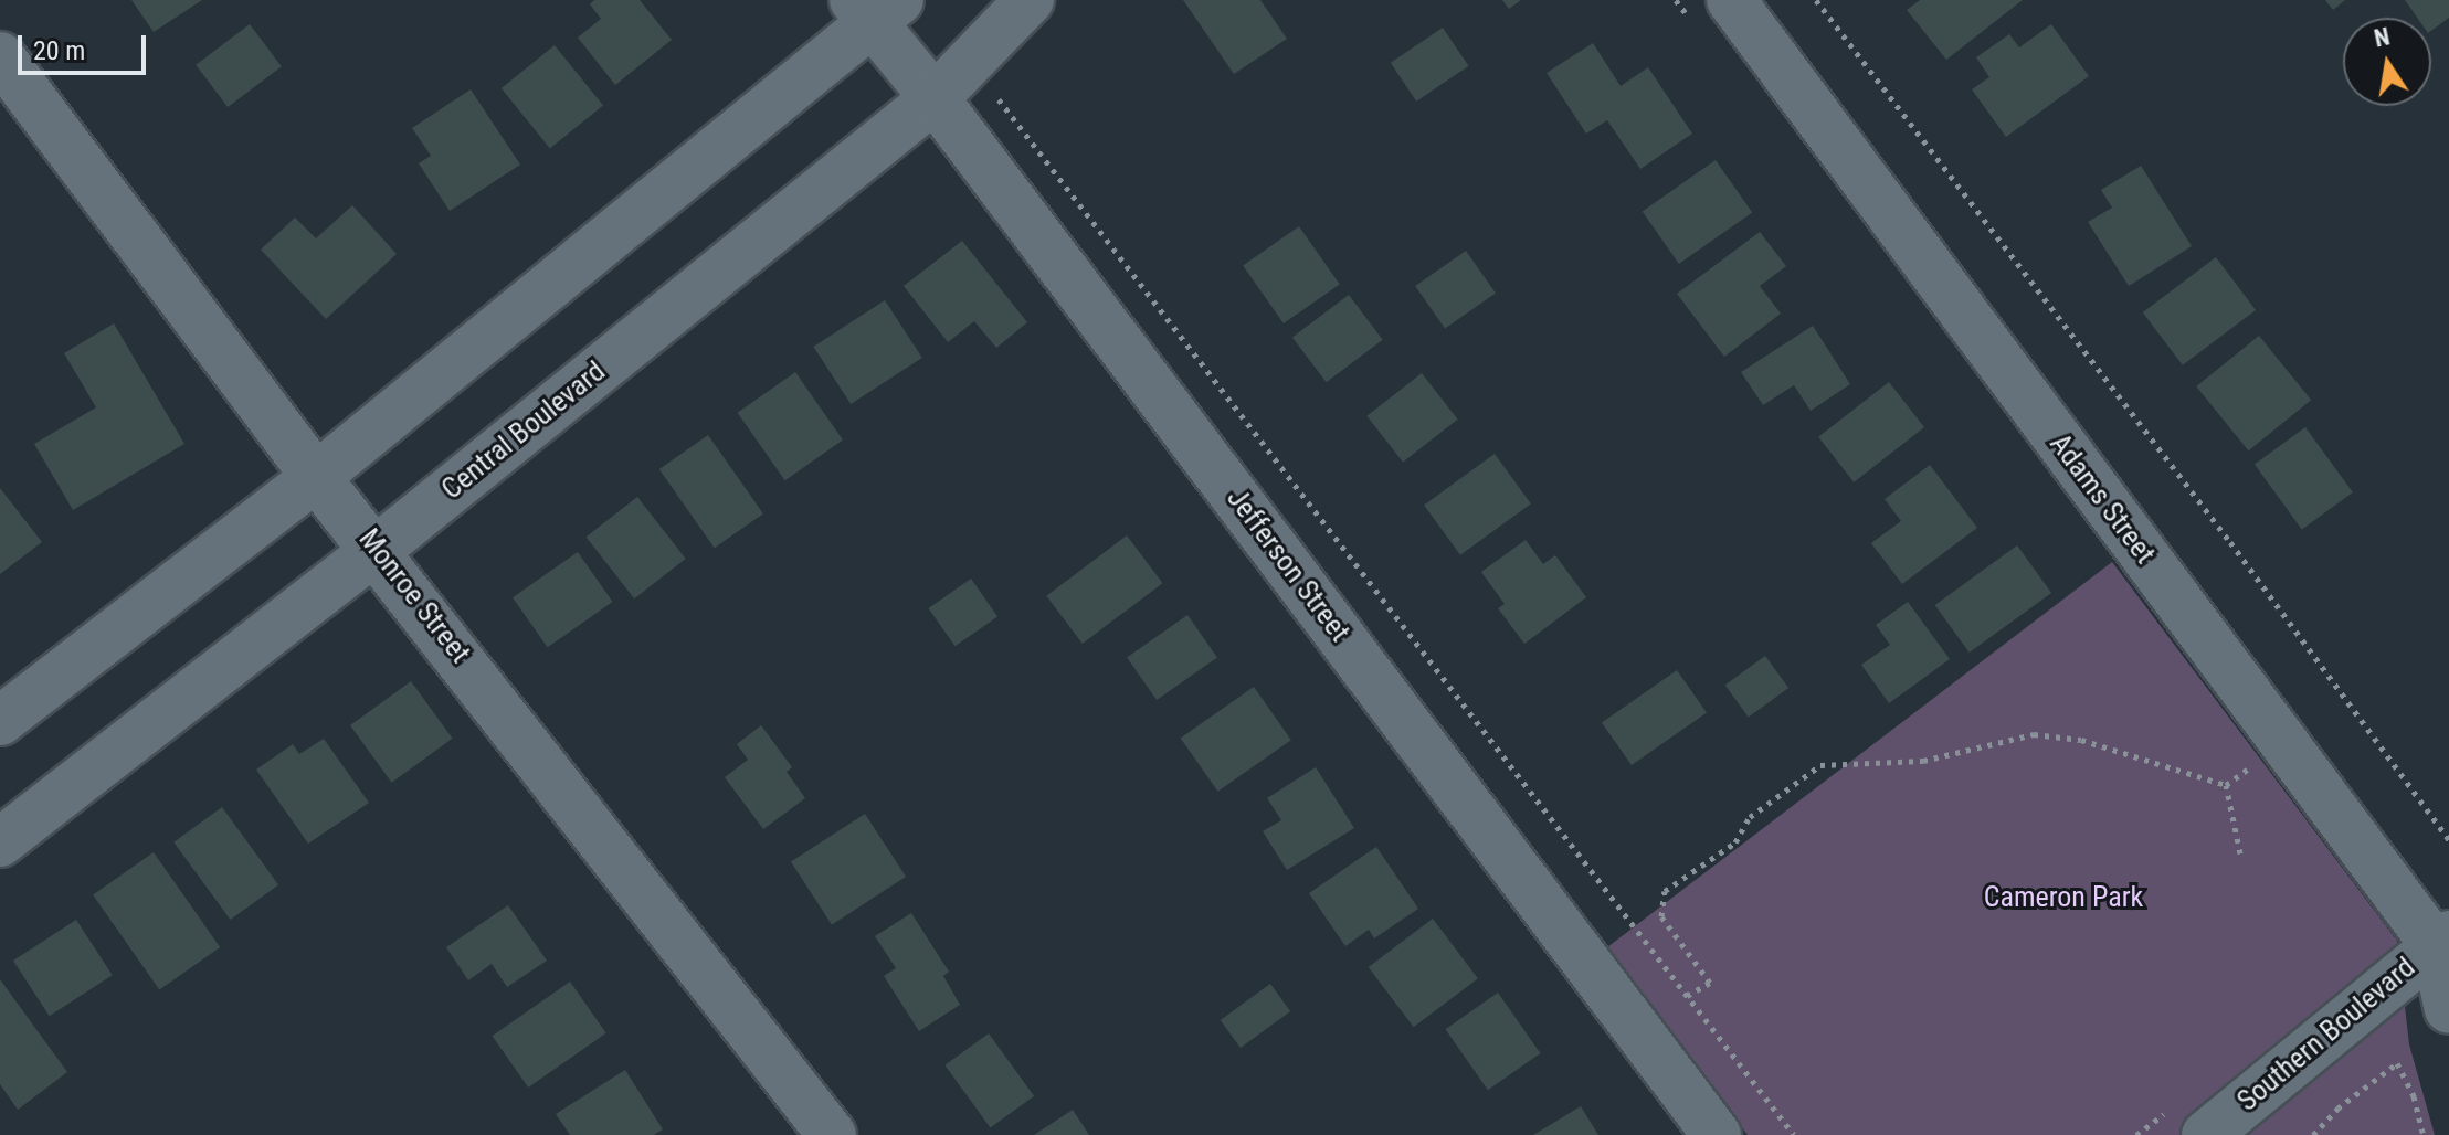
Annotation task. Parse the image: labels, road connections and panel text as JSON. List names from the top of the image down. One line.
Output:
{"streets":{"street":["Central Boulevard","Adams Street","Jefferson Street","Monroe Street","Southern Boulevard"]},"crossings":[["Central Boulevard","Jefferson Street"],["Central Boulevard","Monroe Street"],["Adams Street","Southern Boulevard"]],"parks":["Cameron Park"],"scale_bar":"20 m","north":"top"}
